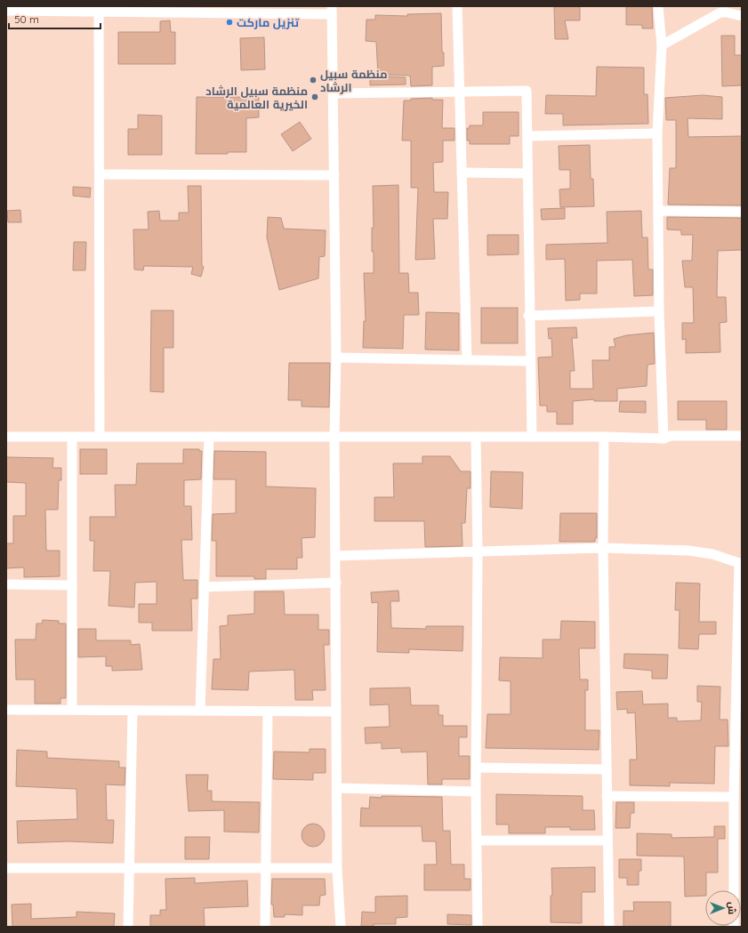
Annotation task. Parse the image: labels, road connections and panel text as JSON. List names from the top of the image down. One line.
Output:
{"places":["تنزيل ماركت","منظمة سبيل الرشاد","منظمة سبيل الرشاد الخيرية العالمية"],"scale_bar":"50 m","north":"right"}
